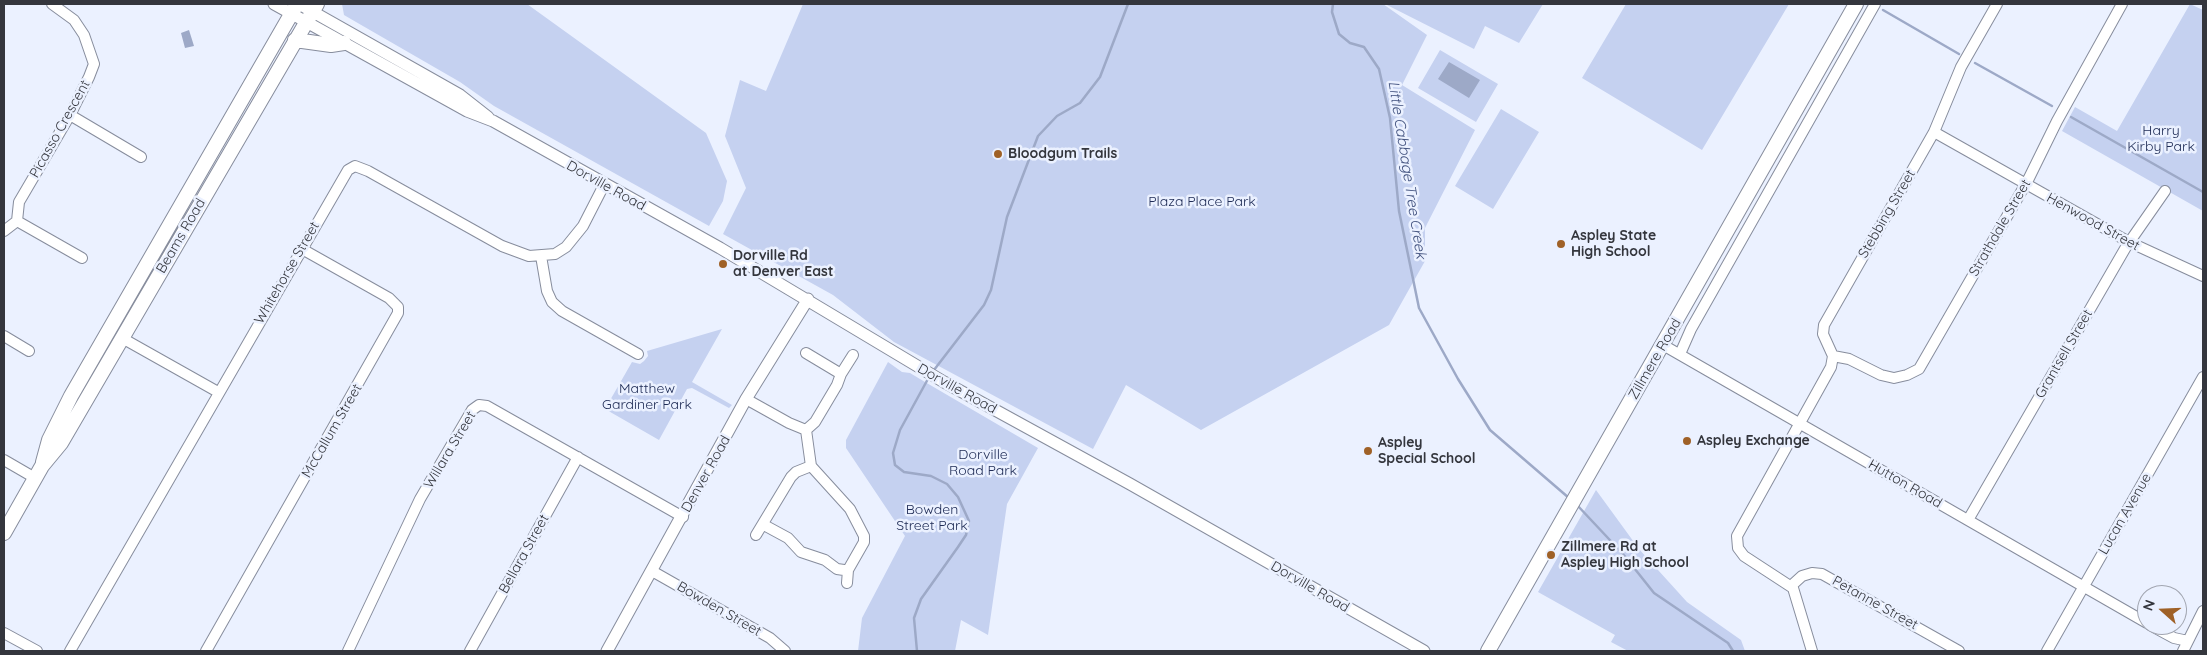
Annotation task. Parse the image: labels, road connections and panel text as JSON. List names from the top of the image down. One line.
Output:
{"streets":{"main road":["Beams Road","Zillmere Road"],"street":["Picasso Crescent","Dorville Road","Stebbing Street","Henwood Street","Strathdale Street","Whitehorse Street","Grantsell Street","McCallum Street","Willara Street","Denver Road","Hutton Road","Lucan Avenue","Bellara Street","Petanne Street","Bowden Street"]},"crossings":[["Dorville Road","Beams Road"],["Dorville Road","Whitehorse Street"],["Dorville Road","Denver Road"],["Stebbing Street","Henwood Street"],["Stebbing Street","Strathdale Street"],["Henwood Street","Strathdale Street"],["Henwood Street","Grantsell Street"],["Whitehorse Street","McCallum Street"],["Grantsell Street","Hutton Road"],["Zillmere Road","Hutton Road"],["Willara Street","Denver Road"],["Willara Street","Bellara Street"],["Denver Road","Bowden Street"],["Hutton Road","Lucan Avenue"]],"water":["Little Cabbage Tree Creek"],"parks":["Harry Kirby Park","Plaza Place Park","Matthew Gardiner Park","Dorville Road Park","Bowden Street Park"],"places":["Bloodgum Trails","Aspley State High School","Dorville Rd at Denver East","Aspley Exchange","Aspley Special School","Zillmere Rd at Aspley High School"],"north":"left"}
